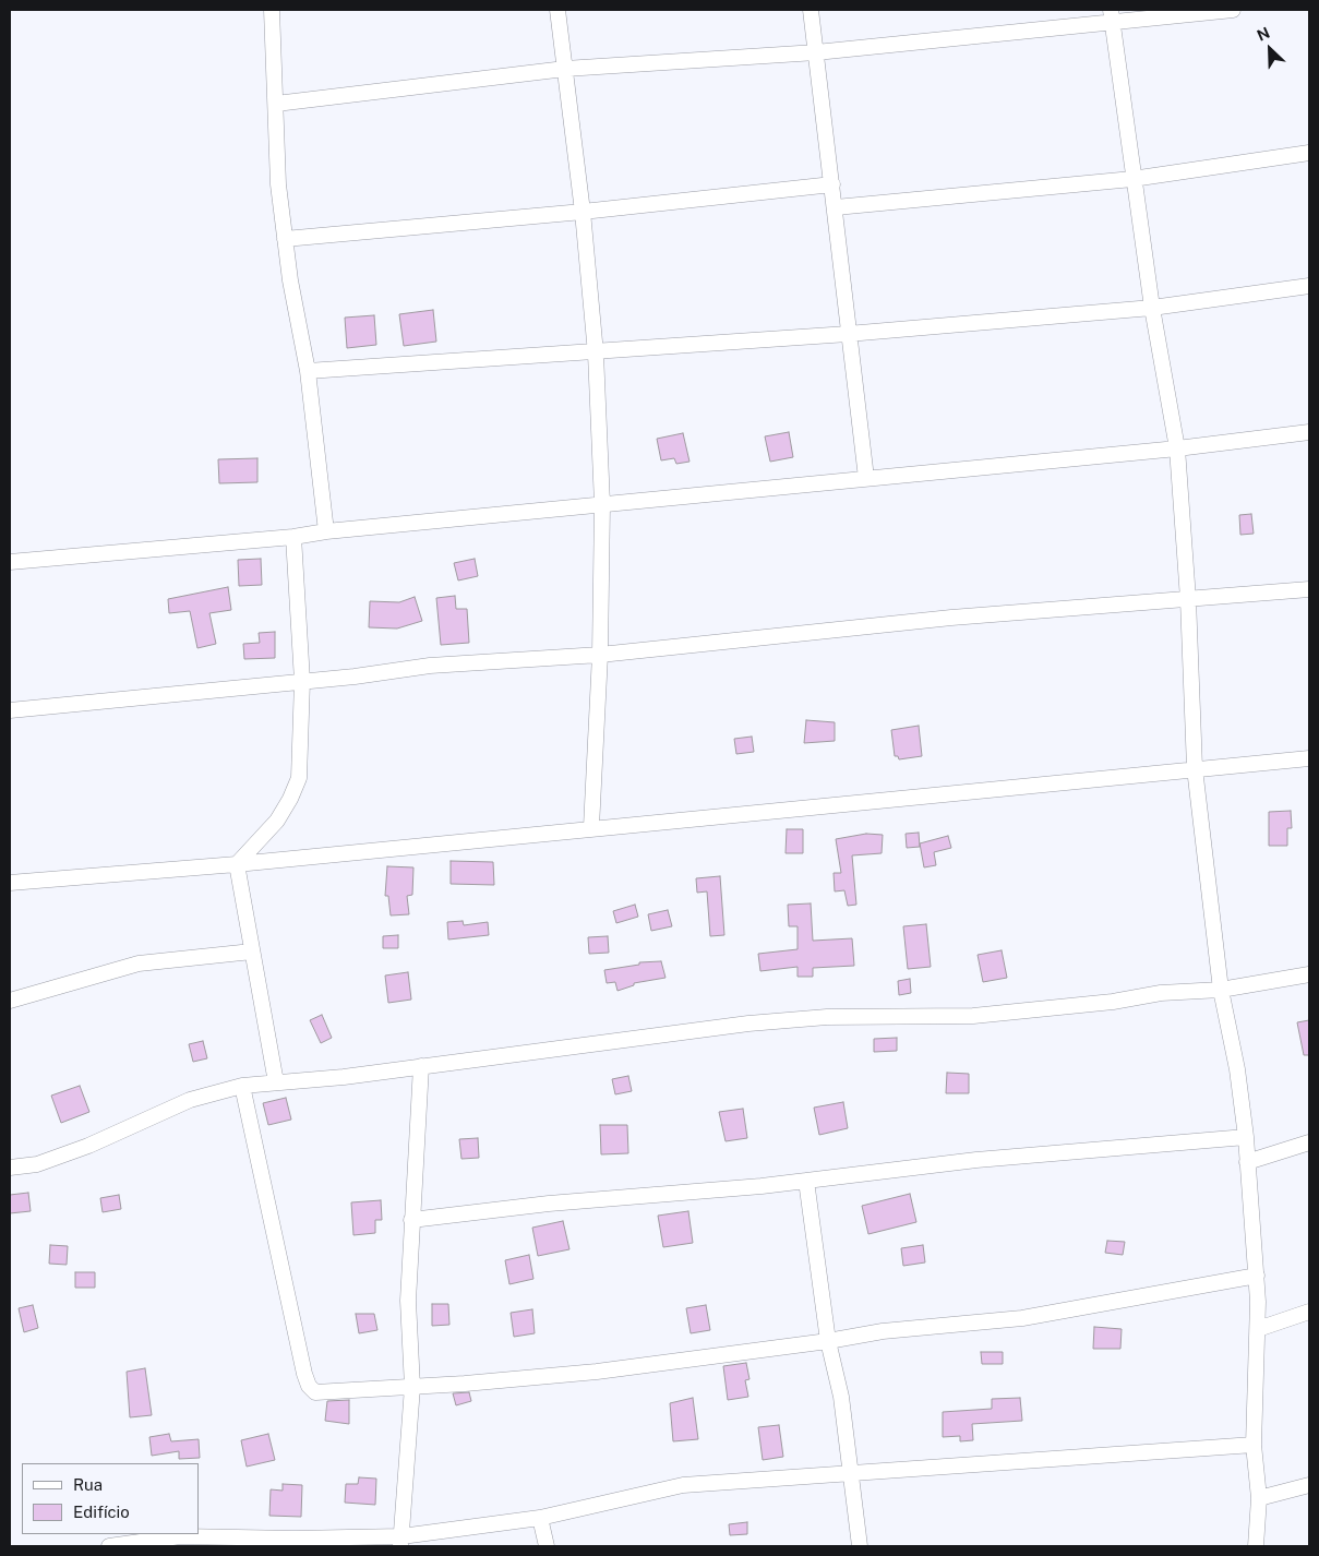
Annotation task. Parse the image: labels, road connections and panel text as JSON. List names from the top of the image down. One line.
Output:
{"legend":["Rua","Edifício"],"north":"top left"}
